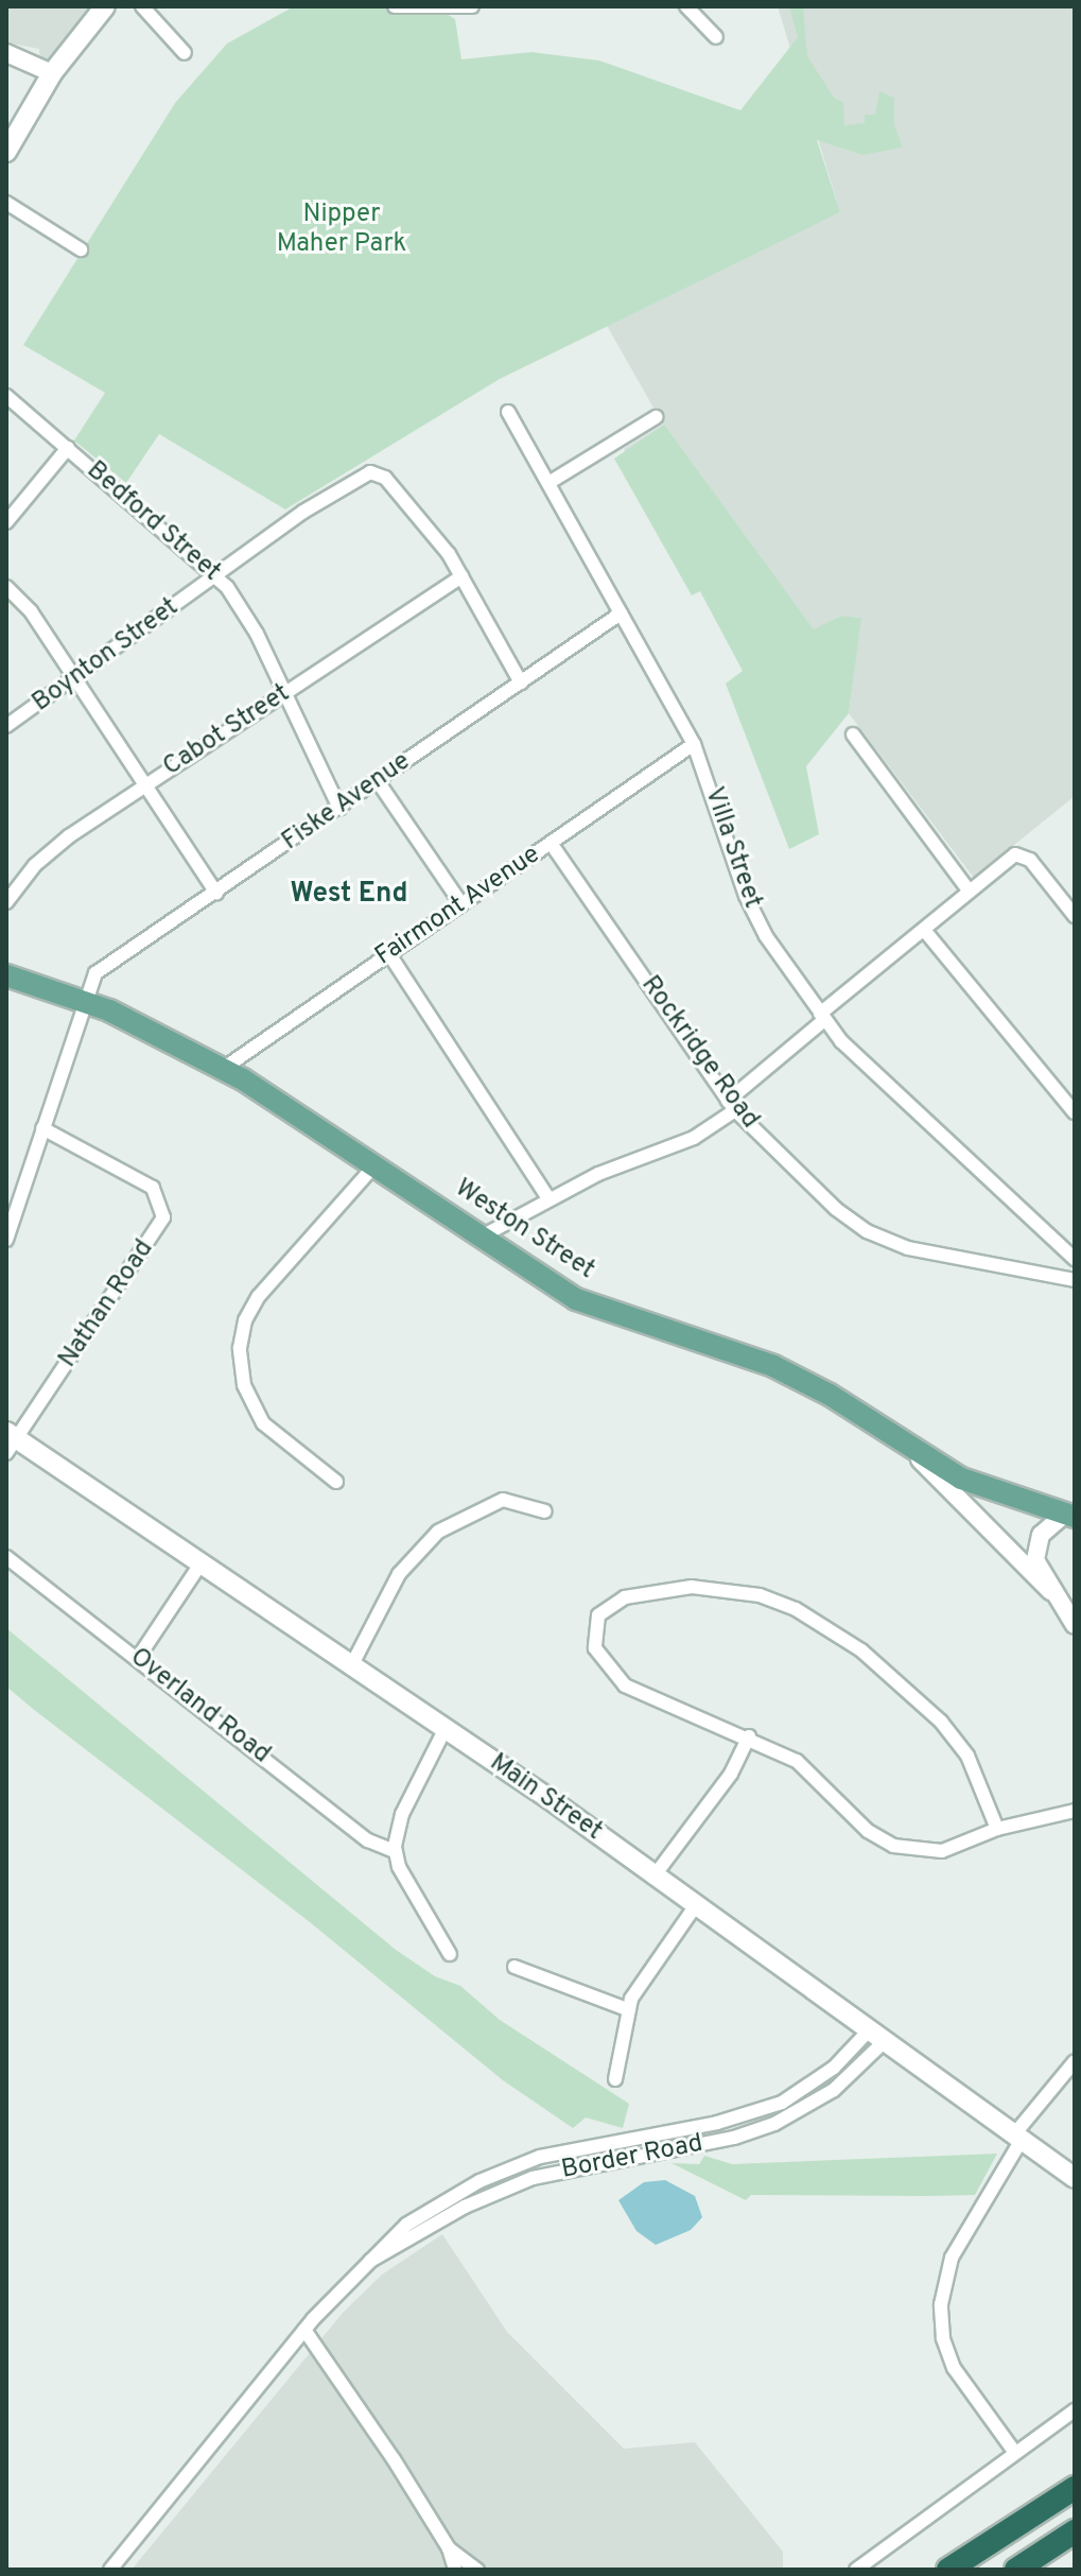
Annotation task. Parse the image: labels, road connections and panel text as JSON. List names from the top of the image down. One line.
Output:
{"streets":{"main road":["Weston Street","Main Street"],"street":["Bedford Street","Boynton Street","Cabot Street","Fiske Avenue","Villa Street","Fairmont Avenue","Rockridge Road","Nathan Road","Overland Road","Border Road"]},"crossings":[["Bedford Street","Boynton Street"],["Bedford Street","Cabot Street"],["Bedford Street","Fiske Avenue"],["Boynton Street","Cabot Street"],["Fiske Avenue","Villa Street"],["Fiske Avenue","Weston Street"],["Fiske Avenue","Nathan Road"],["Villa Street","Fairmont Avenue"],["Fairmont Avenue","Rockridge Road"],["Fairmont Avenue","Weston Street"],["Nathan Road","Main Street"],["Main Street","Border Road"]],"districts":["West End"],"parks":["Nipper Maher Park"]}
